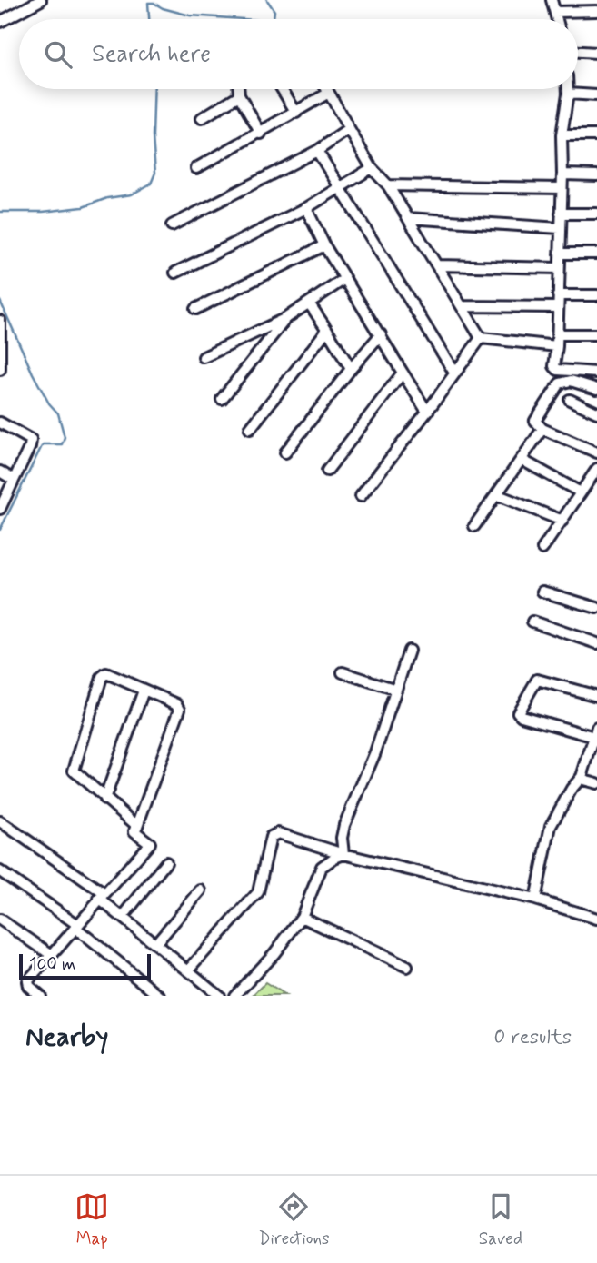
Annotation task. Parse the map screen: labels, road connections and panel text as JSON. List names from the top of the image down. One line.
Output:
{"scale_bar":"100 m","page":{"search":"Search here","scale":"100 m","heading":["Nearby","0 results"],"nav":["Map","Directions","Saved"]}}
